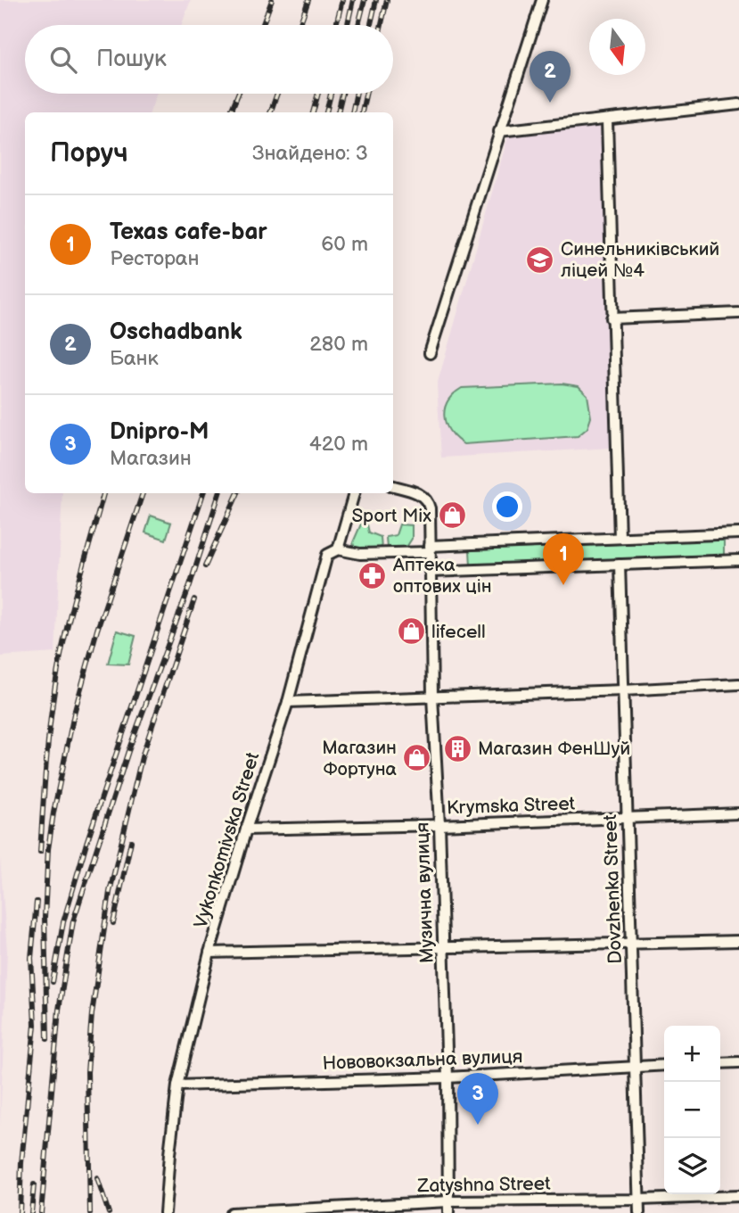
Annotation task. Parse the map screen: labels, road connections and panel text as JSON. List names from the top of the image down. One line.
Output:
{"streets":{"street":["Krymska Street","Vykonkomivska Street","Dovzhenka Street","Музична вулиця","Нововокзальна вулиця","Zatyshna Street"]},"crossings":[["Krymska Street","Vykonkomivska Street"],["Krymska Street","Dovzhenka Street"],["Krymska Street","Музична вулиця"],["Vykonkomivska Street","Нововокзальна вулиця"],["Dovzhenka Street","Нововокзальна вулиця"],["Dovzhenka Street","Zatyshna Street"],["Музична вулиця","Нововокзальна вулиця"],["Музична вулиця","Zatyshna Street"]],"places":{"school or university":["Синельниківський ліцей №4"],"shop":["Sport Mix","lifecell","Магазин Фортуна"],"pharmacy":["Аптека оптових цін"],"building":["Магазин ФенШуй"]},"north":"bottom","page":{"search":"Пошук","pins":["2","1","3"],"heading":["Поруч","Знайдено: 3"],"list":[{"mark":"1","name":"Texas cafe-bar","note":"Ресторан","value":"60 m"},{"mark":"2","name":"Oschadbank","note":"Банк","value":"280 m"},{"mark":"3","name":"Dnipro-M","note":"Магазин","value":"420 m"}],"map_buttons":["+","−"]}}
